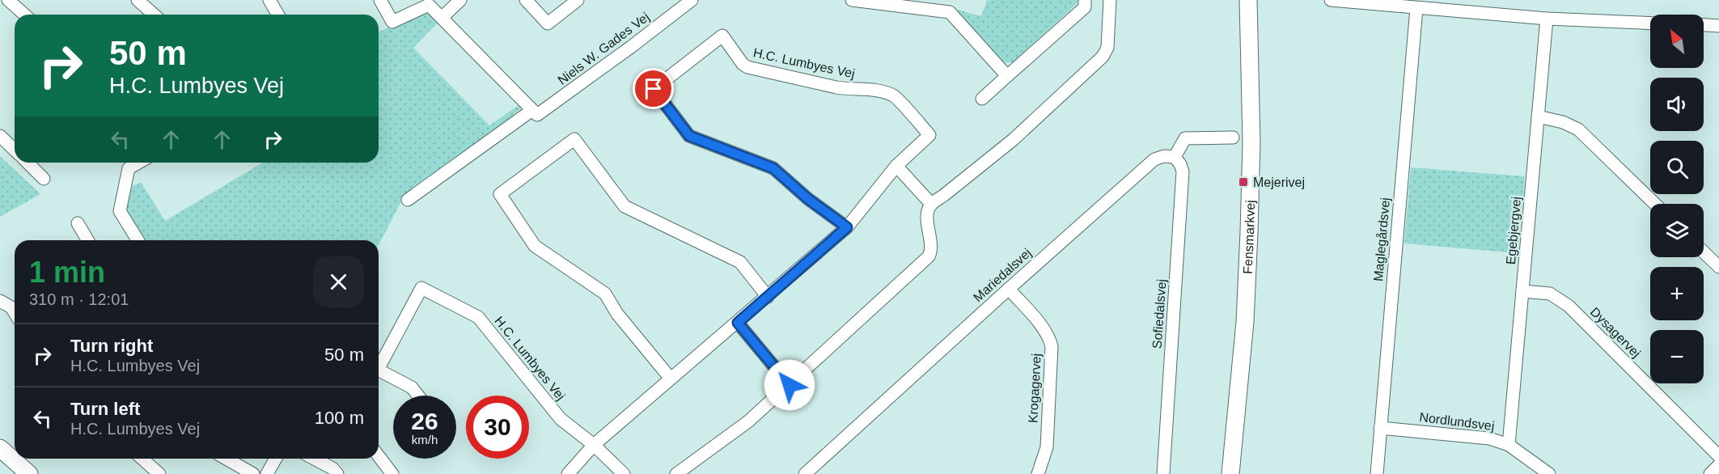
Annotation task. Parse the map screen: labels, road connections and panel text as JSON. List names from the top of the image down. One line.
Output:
{"streets":{"street":["Niels W. Gades Vej","H.C. Lumbyes Vej","Egebjergvej","Fensmarkvej","Maglegårdsvej","Mariedalsvej","Sofiedalsvej","Dysagervej","Krogagervej","Nordlundsvej"]},"crossings":[["Egebjergvej","Dysagervej"],["Egebjergvej","Nordlundsvej"],["Maglegårdsvej","Nordlundsvej"],["Mariedalsvej","Sofiedalsvej"],["Mariedalsvej","Krogagervej"]],"places":{"transit":["Mejerivej"]},"north":"top left","page":{"map_buttons":["+","−"],"turn":["50 m","H.C. Lumbyes Vej"],"heading":["1 min","310 m · 12:01"],"list":[{"name":"Turn right","note":"H.C. Lumbyes Vej","value":"50 m"},{"name":"Turn left","note":"H.C. Lumbyes Vej","value":"100 m"}],"speed":"26 km/h","limit":"30"}}
